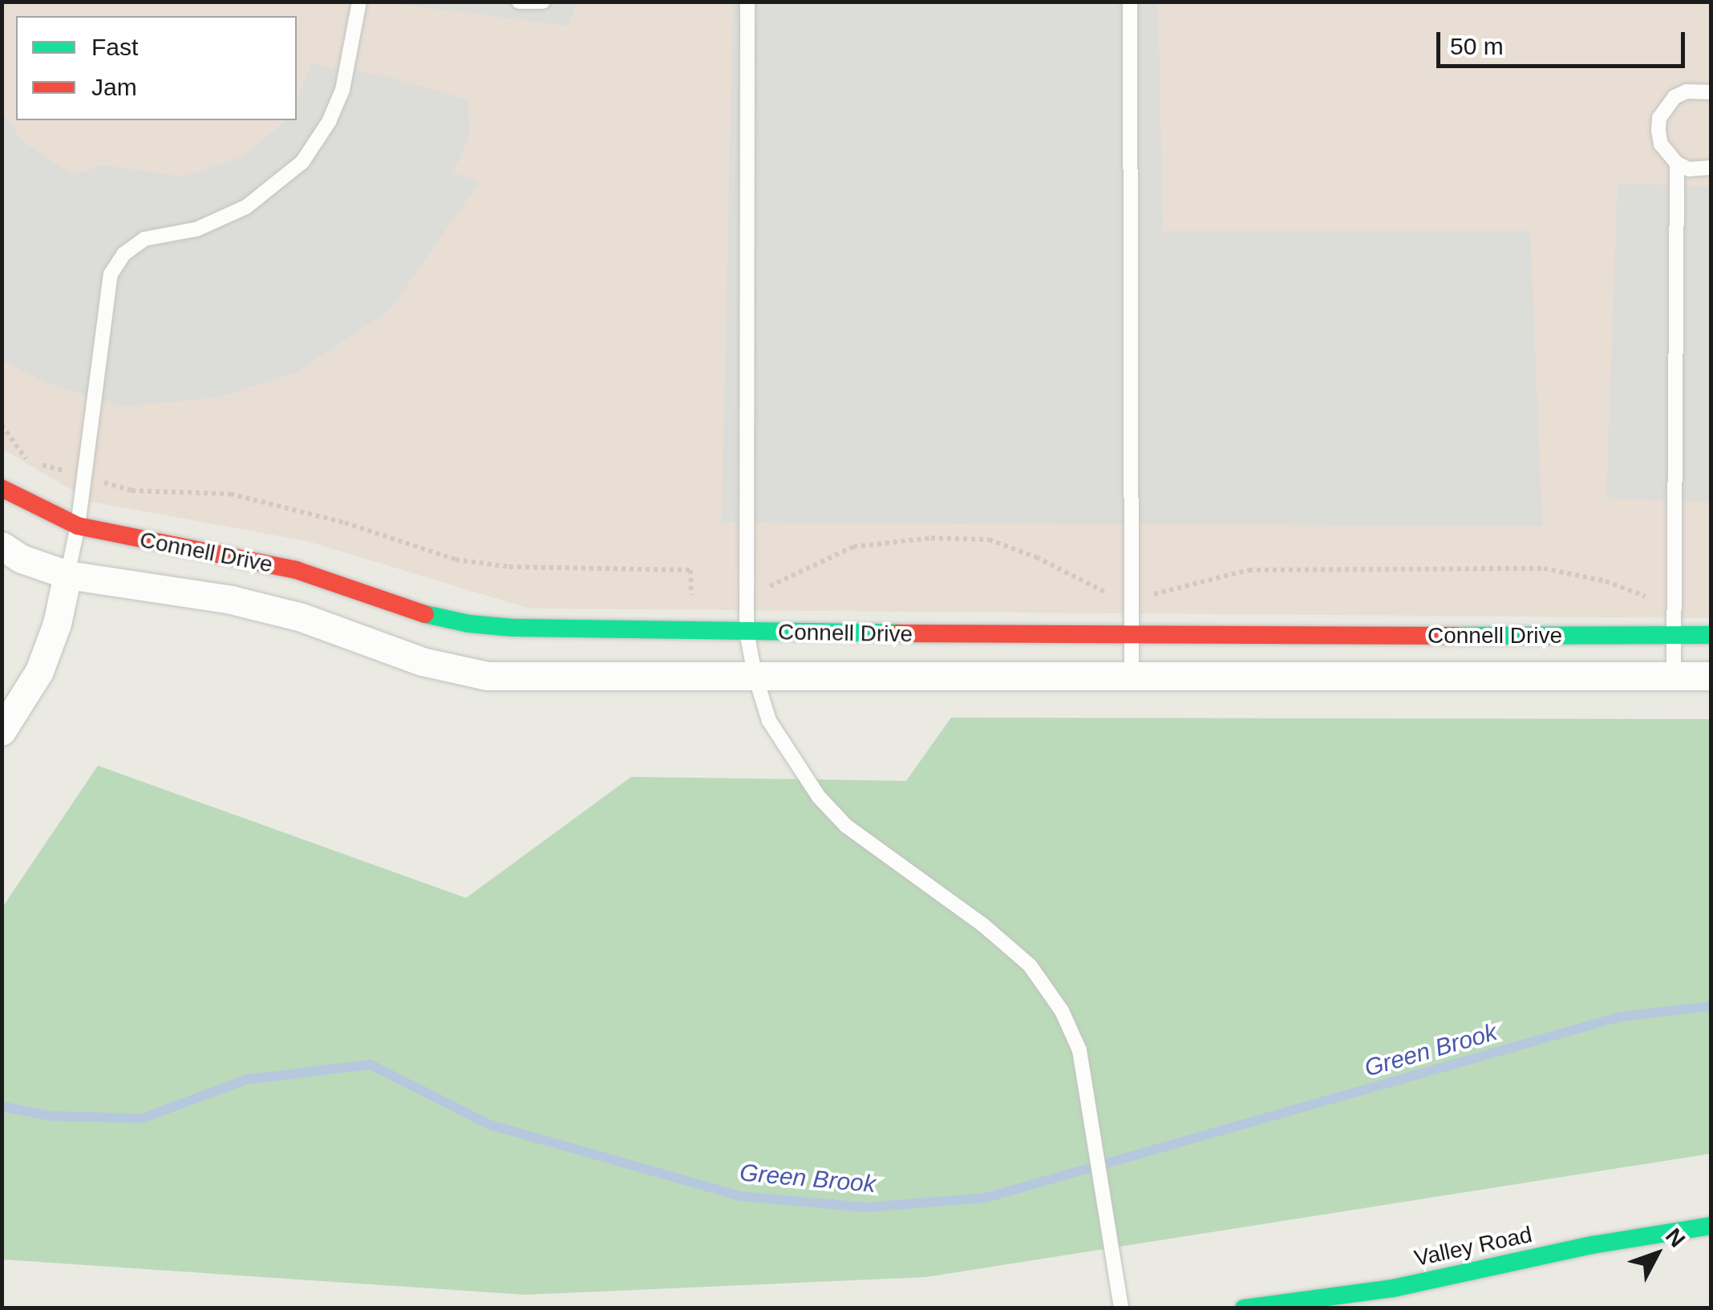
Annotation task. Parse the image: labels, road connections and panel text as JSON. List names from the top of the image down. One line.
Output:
{"streets":{"street":["Connell Drive","Valley Road"]},"water":["Green Brook"],"legend":["Fast","Jam"],"scale_bar":"50 m","north":"top right"}
